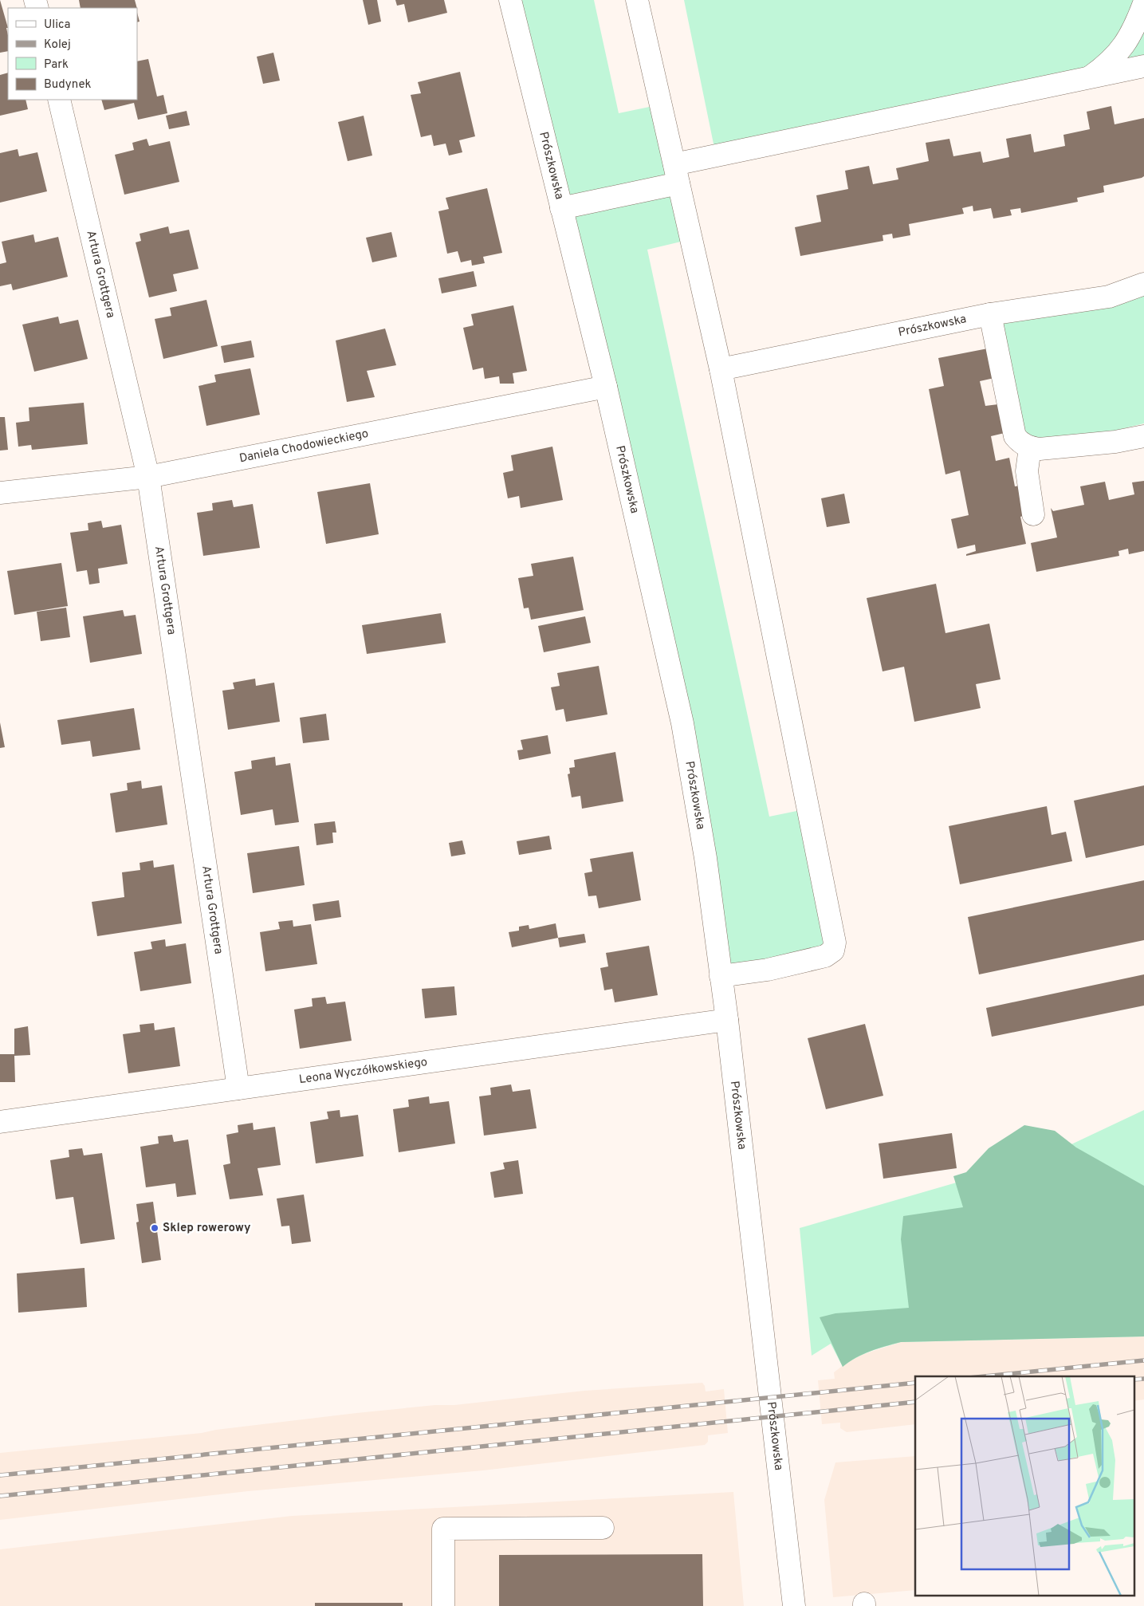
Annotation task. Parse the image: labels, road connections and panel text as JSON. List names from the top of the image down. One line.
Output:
{"streets":{"street":["Prószkowska","Artura Grottgera","Daniela Chodowieckiego","Leona Wyczółkowskiego"]},"crossings":[["Prószkowska","Daniela Chodowieckiego"],["Prószkowska","Leona Wyczółkowskiego"],["Artura Grottgera","Daniela Chodowieckiego"],["Artura Grottgera","Leona Wyczółkowskiego"]],"places":["Sklep rowerowy"],"legend":["Ulica","Kolej","Park","Budynek"]}
